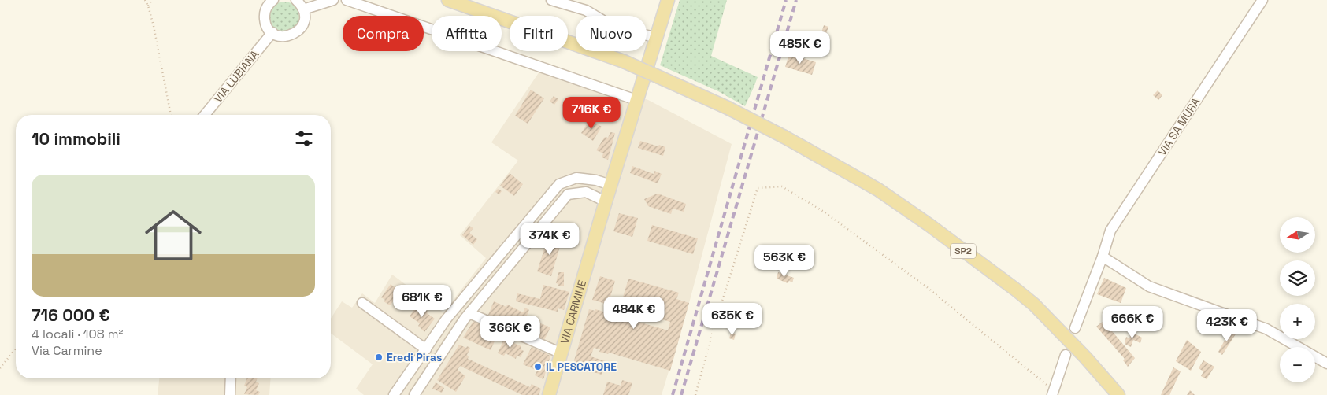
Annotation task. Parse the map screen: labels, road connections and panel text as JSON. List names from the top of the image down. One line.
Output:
{"streets":{"main road":["SP2","VIA CARMINE"],"street":["VIA LUBIANA","VIA SA MURA"]},"places":["Eredi Piras","IL PESCATORE"],"north":"left","page":{"chip":["Compra","Affitta","Filtri","Nuovo"],"price":["485K €","716K €","374K €","563K €","681K €","484K €","635K €","666K €","423K €","366K €"],"heading":"10 immobili","list":[{"name":"716 000 €","note":"4 locali · 108 m² · Via Carmine"}],"map_buttons":["+","−"]}}
